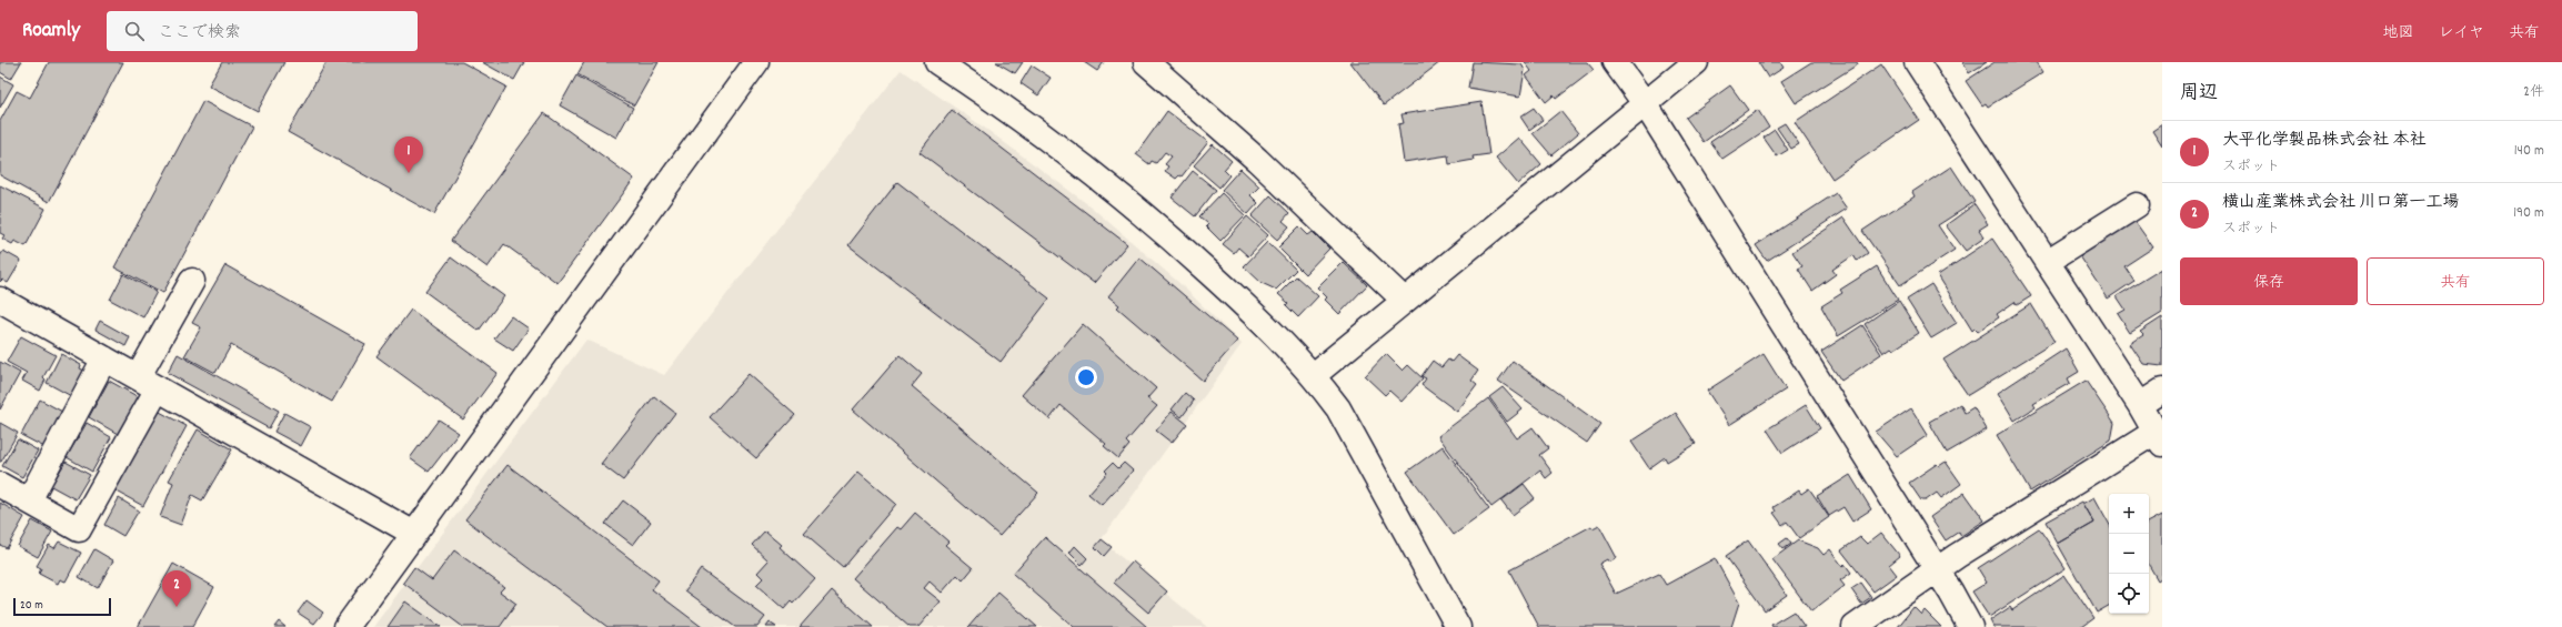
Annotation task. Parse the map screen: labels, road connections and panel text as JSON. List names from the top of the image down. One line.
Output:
{"scale_bar":"20 m","page":{"header":"Roamly","search":"ここで検索","nav":["地図","レイヤ","共有"],"heading":["周辺","2件"],"list":[{"mark":"1","name":"大平化学製品株式会社 本社","note":"スポット","value":"140 m"},{"mark":"2","name":"横山産業株式会社 川口第一工場","note":"スポット","value":"190 m"}],"pins":["1","2"],"buttons":["保存","共有"],"map_buttons":["+","−"],"scale":"20 m"}}
